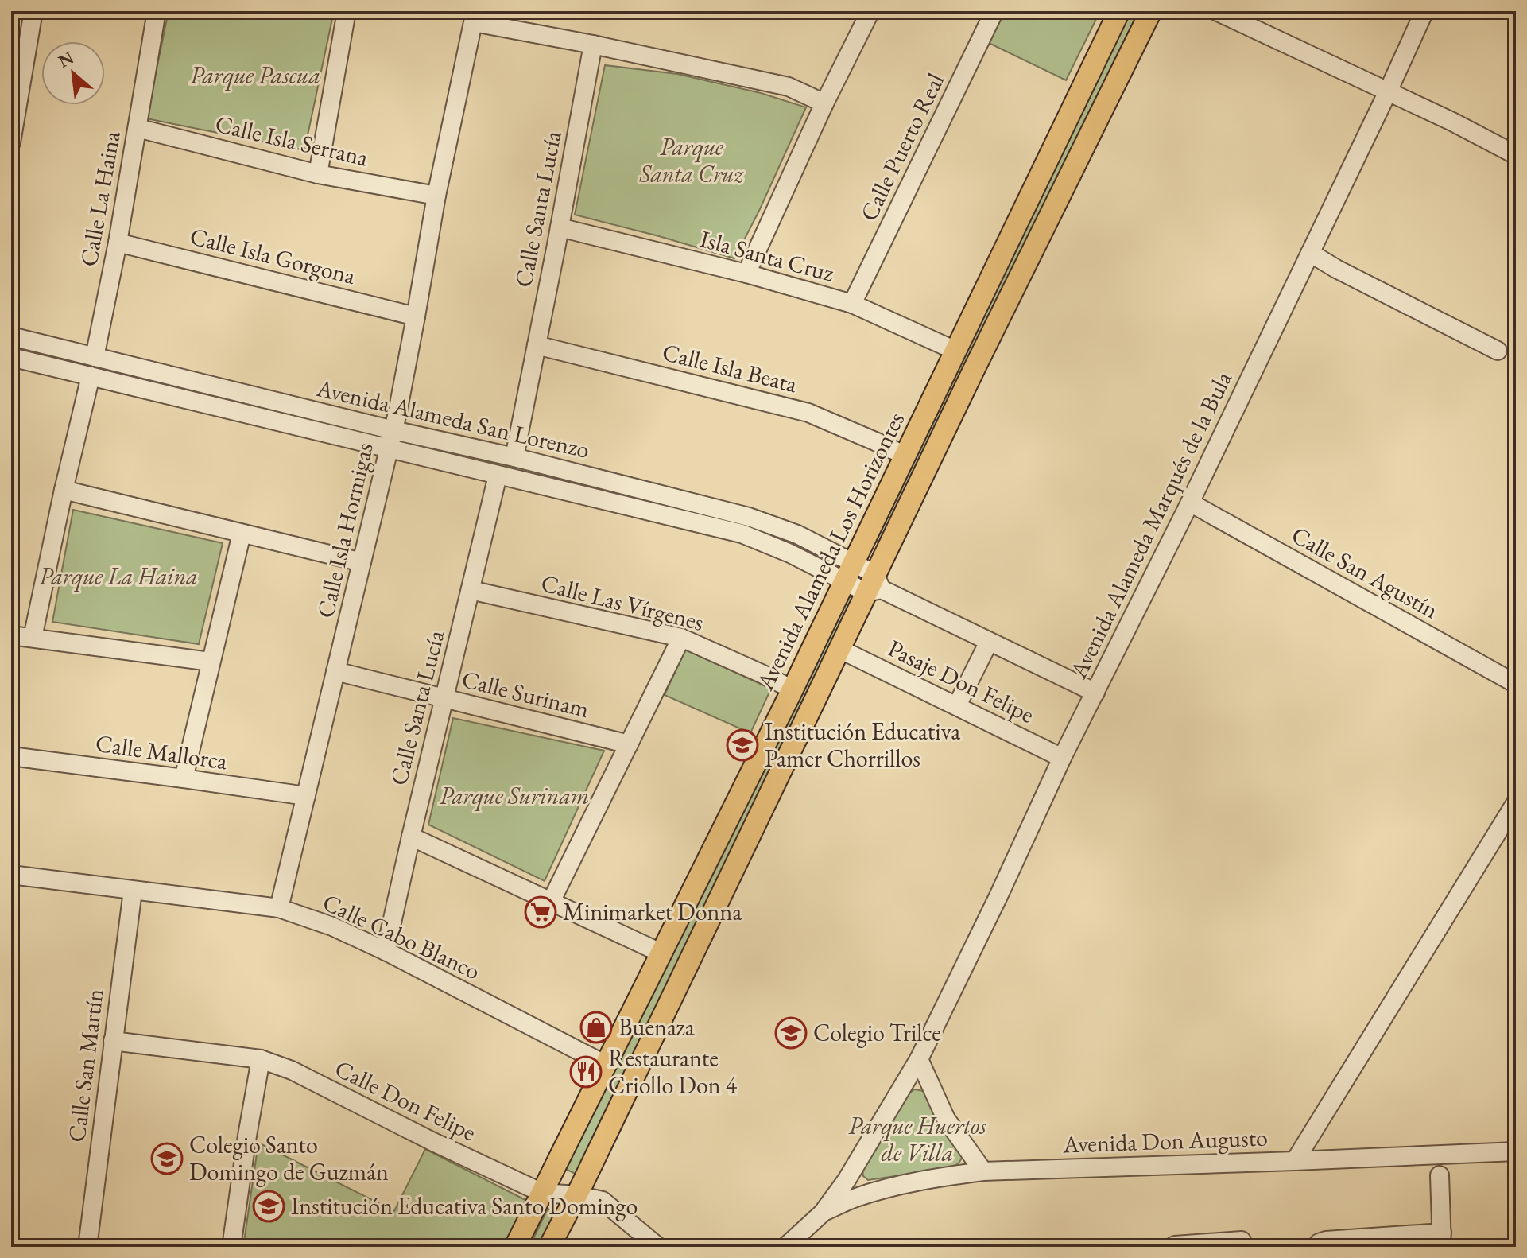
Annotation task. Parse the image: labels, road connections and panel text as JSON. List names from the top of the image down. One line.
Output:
{"streets":{"main road":["Avenida Alameda Los Horizontes"],"street":["Calle Isla Serrana","Calle Puerto Real","Calle La Haina","Calle Santa Lucía","Calle Isla Gorgona","Isla Santa Cruz","Calle Isla Beata","Avenida Alameda San Lorenzo","Avenida Alameda Marqués de la Bula","Calle Isla Hormigas","Calle San Agustín","Calle Las Vírgenes","Pasaje Don Felipe","Calle Surinam","Calle Mallorca","Calle Cabo Blanco","Calle San Martín","Calle Don Felipe","Avenida Don Augusto"]},"crossings":[["Calle Isla Serrana","Calle La Haina"],["Calle Isla Serrana","Calle Isla Hormigas"],["Calle Puerto Real","Isla Santa Cruz"],["Calle La Haina","Calle Isla Gorgona"],["Calle La Haina","Avenida Alameda San Lorenzo"],["Calle Santa Lucía","Isla Santa Cruz"],["Calle Santa Lucía","Calle Isla Beata"],["Calle Santa Lucía","Avenida Alameda San Lorenzo"],["Calle Santa Lucía","Calle Las Vírgenes"],["Calle Santa Lucía","Calle Surinam"],["Calle Santa Lucía","Calle Cabo Blanco"],["Calle Isla Gorgona","Calle Isla Hormigas"],["Isla Santa Cruz","Avenida Alameda Los Horizontes"],["Calle Isla Beata","Avenida Alameda Los Horizontes"],["Avenida Alameda San Lorenzo","Avenida Alameda Marqués de la Bula"],["Avenida Alameda San Lorenzo","Calle Isla Hormigas"],["Avenida Alameda San Lorenzo","Avenida Alameda Los Horizontes"],["Avenida Alameda Marqués de la Bula","Calle San Agustín"],["Avenida Alameda Marqués de la Bula","Pasaje Don Felipe"],["Avenida Alameda Marqués de la Bula","Avenida Don Augusto"],["Calle Isla Hormigas","Calle Surinam"],["Calle Isla Hormigas","Calle Mallorca"],["Calle Isla Hormigas","Calle Cabo Blanco"],["Avenida Alameda Los Horizontes","Calle Las Vírgenes"],["Avenida Alameda Los Horizontes","Pasaje Don Felipe"],["Avenida Alameda Los Horizontes","Calle Cabo Blanco"],["Avenida Alameda Los Horizontes","Calle Don Felipe"],["Calle Cabo Blanco","Calle San Martín"],["Calle San Martín","Calle Don Felipe"]],"parks":["Parque Pascua","Parque Santa Cruz","Parque La Haina","Parque Surinam","Parque Huertos de Villa"],"places":{"school or university":["Institución Educativa Pamer Chorrillos","Colegio Trilce","Colegio Santo Domingo de Guzmán","Institución Educativa Santo Domingo"],"supermarket":["Minimarket Donna"],"shop":["Buenaza"],"restaurant":["Restaurante Criollo Don 4"]},"north":"top left"}
